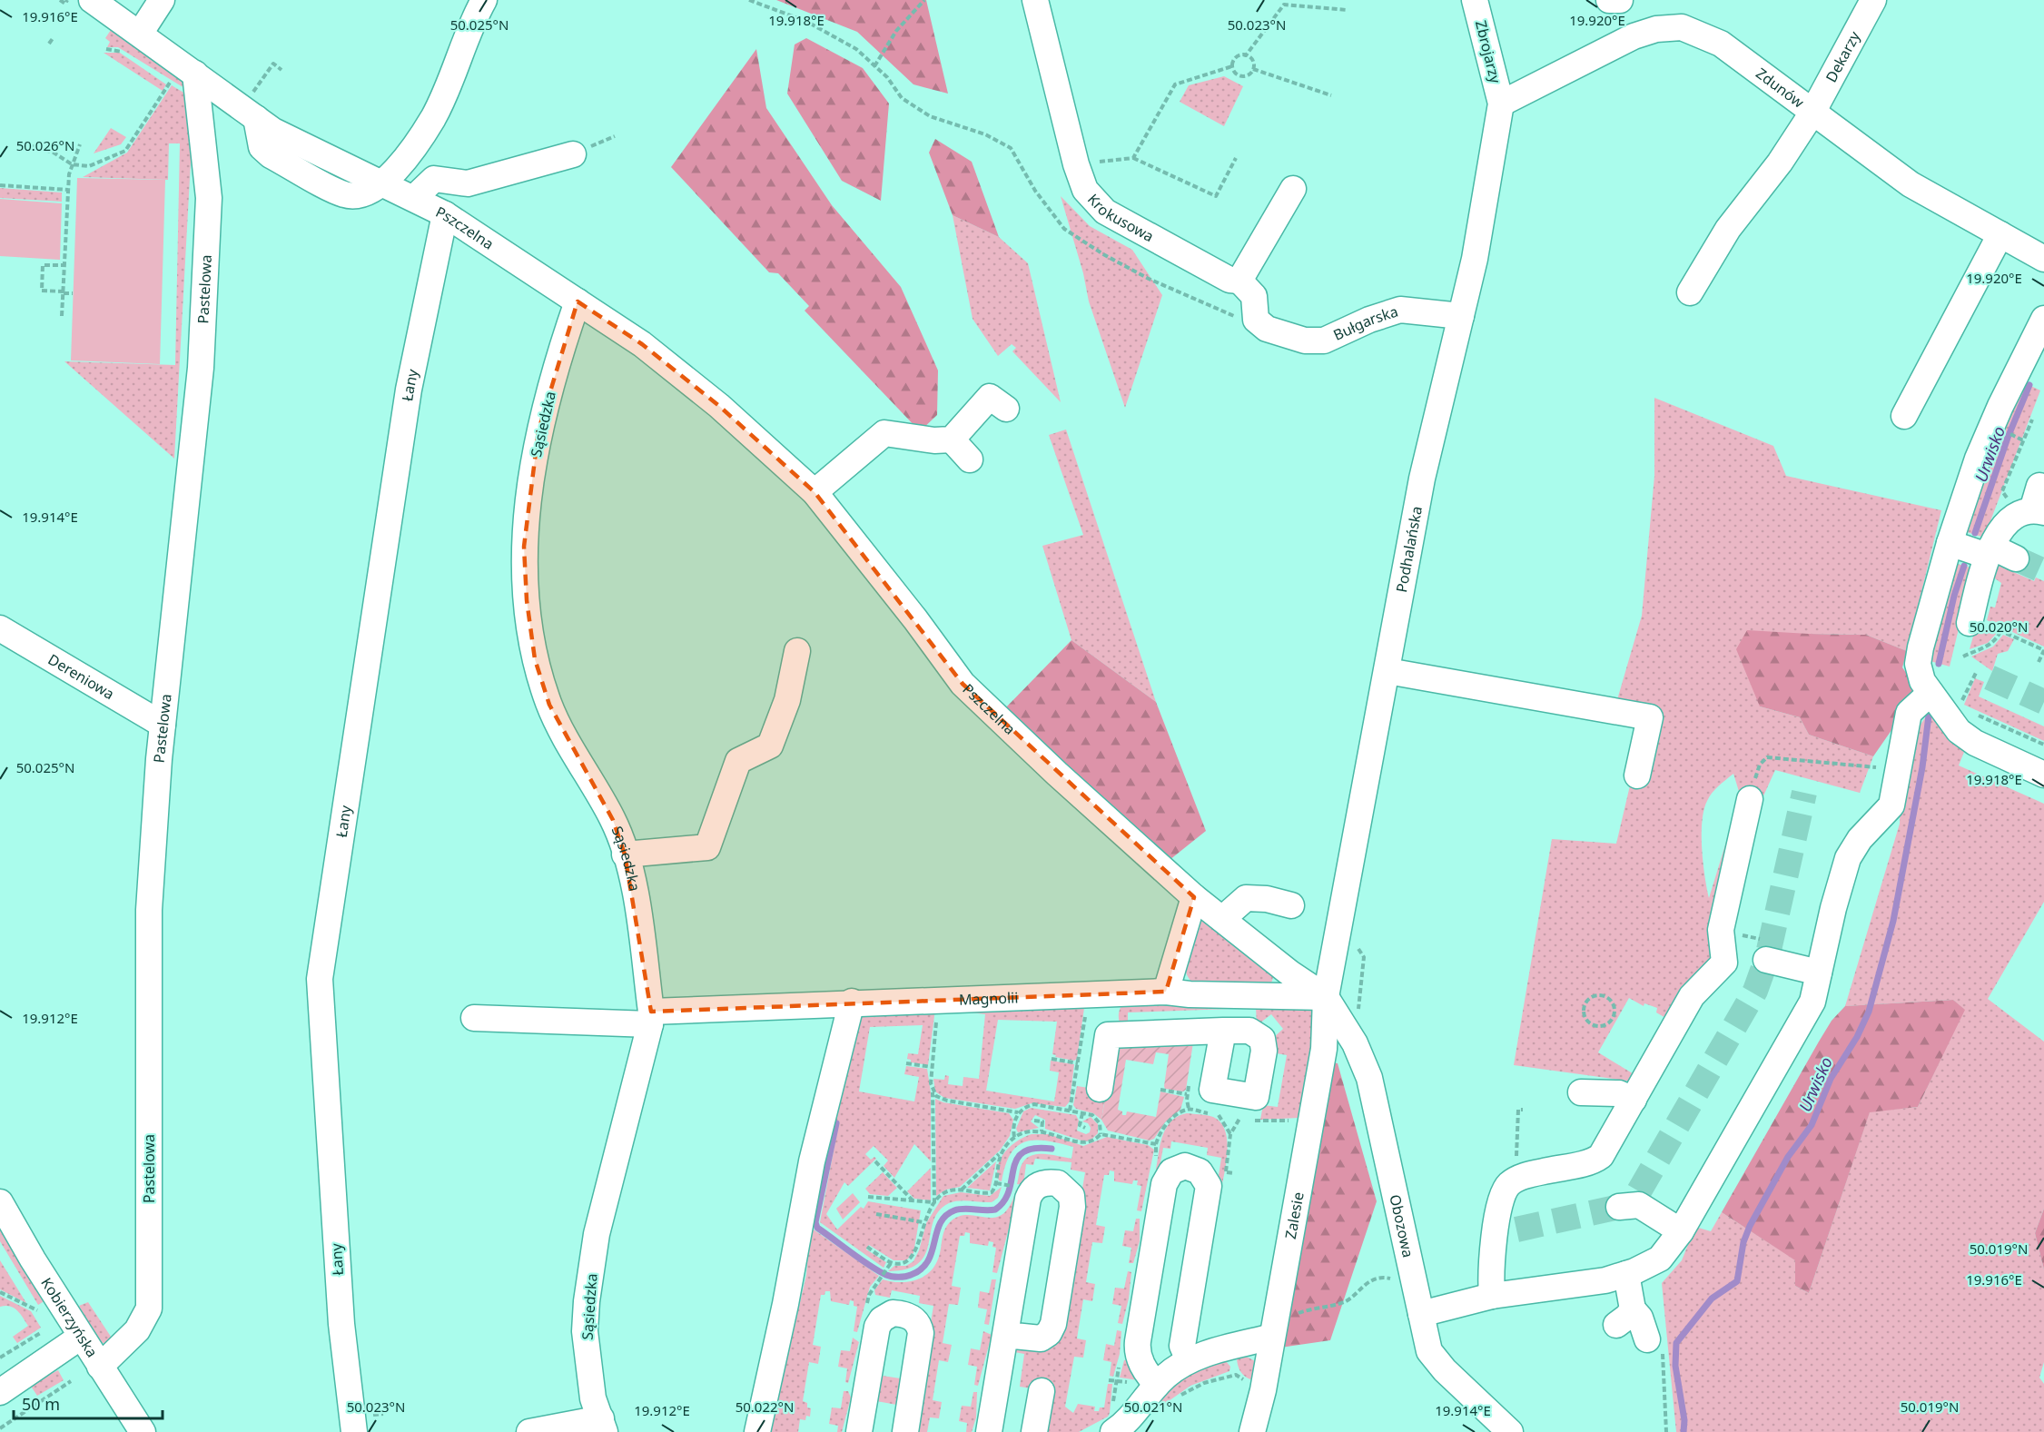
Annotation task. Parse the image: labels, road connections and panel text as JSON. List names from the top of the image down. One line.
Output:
{"streets":{"street":["Zbrojarzy","Dekarzy","Zdunów","Krokusowa","Pszczelna","Pastelowa","Bułgarska","Łany","Sąsiedzka","Podhalańska","Dereniowa","Magnolii","Zalesie","Obozowa","Kobierzyńska"]},"crossings":[["Zbrojarzy","Zdunów"],["Zbrojarzy","Podhalańska"],["Dekarzy","Zdunów"],["Zdunów","Podhalańska"],["Pszczelna","Pastelowa"],["Pszczelna","Łany"],["Pszczelna","Sąsiedzka"],["Pszczelna","Podhalańska"],["Pszczelna","Magnolii"],["Pszczelna","Zalesie"],["Pszczelna","Obozowa"],["Pastelowa","Dereniowa"],["Pastelowa","Kobierzyńska"],["Bułgarska","Podhalańska"],["Sąsiedzka","Magnolii"],["Podhalańska","Magnolii"],["Podhalańska","Zalesie"],["Podhalańska","Obozowa"],["Magnolii","Zalesie"],["Magnolii","Obozowa"],["Zalesie","Obozowa"]],"water":["Urwisko"],"scale_bar":"50 m","coordinates":["19.916°E","19.920°E","19.918°E","50.025°N","50.023°N","50.026°N","19.914°E","50.020°N","19.912°E","50.019°N","50.022°N","50.021°N"]}
